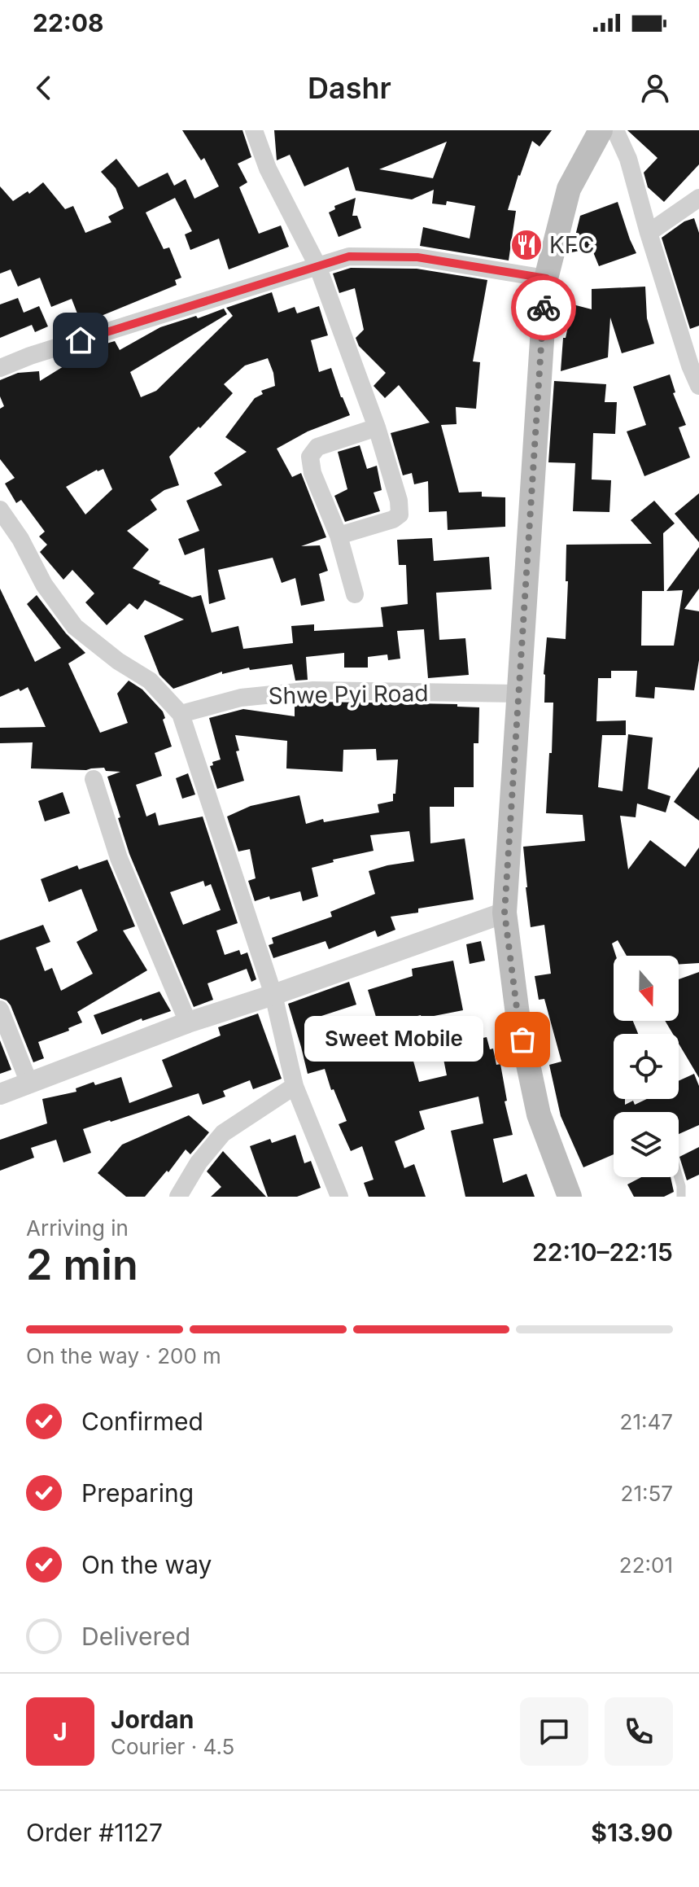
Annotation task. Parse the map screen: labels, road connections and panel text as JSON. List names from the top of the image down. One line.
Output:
{"streets":{"street":["Shwe Pyi Road"]},"places":{"restaurant":["KFC"],"other":["Sweet Mobile"]},"north":"bottom","page":{"status":"22:08","header":"Dashr","bubble":"Sweet Mobile","heading":["2 min","Arriving in","22:10–22:15"],"panel":["Jordan","Courier · 4.5","Order #1127","$13.90"],"bar":"On the way · 200 m","list":[["Confirmed","21:47"],["Preparing","21:57"],["On the way","22:01"],"Delivered"],"round":"J"}}
